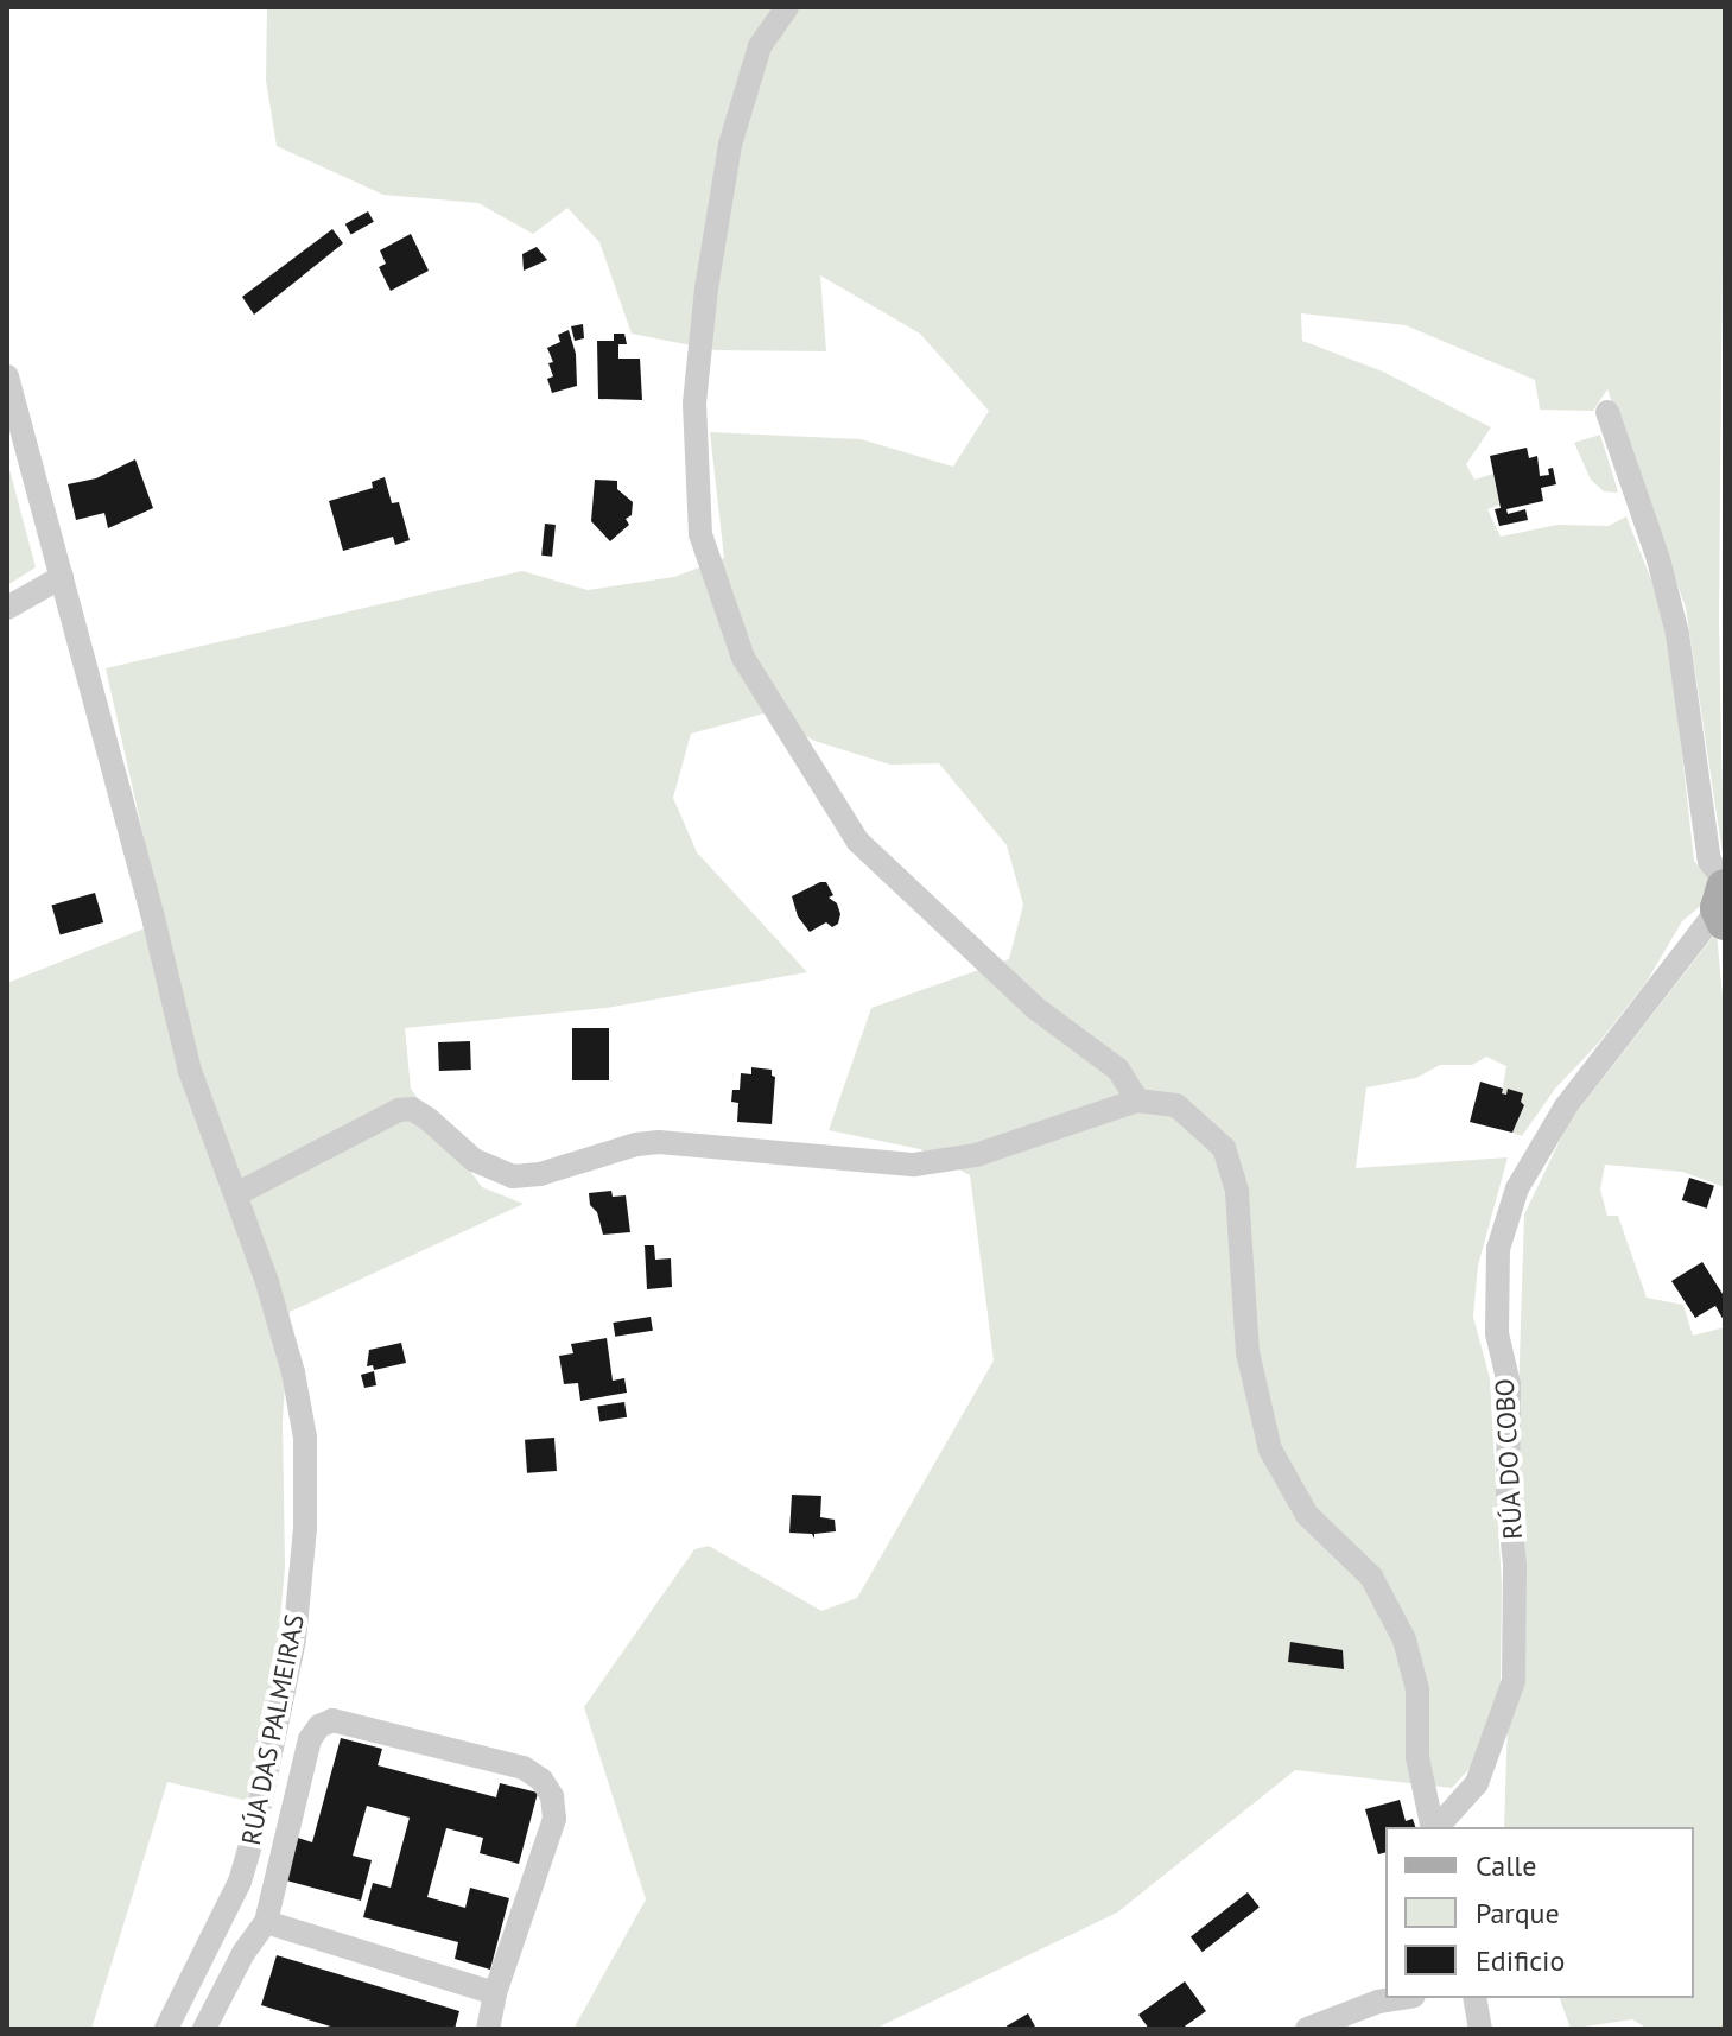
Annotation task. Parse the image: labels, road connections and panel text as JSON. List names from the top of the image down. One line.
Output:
{"streets":{"street":["RÚA DO COBO","RÚA DAS PALMEIRAS"]},"legend":["Calle","Parque","Edificio"]}
